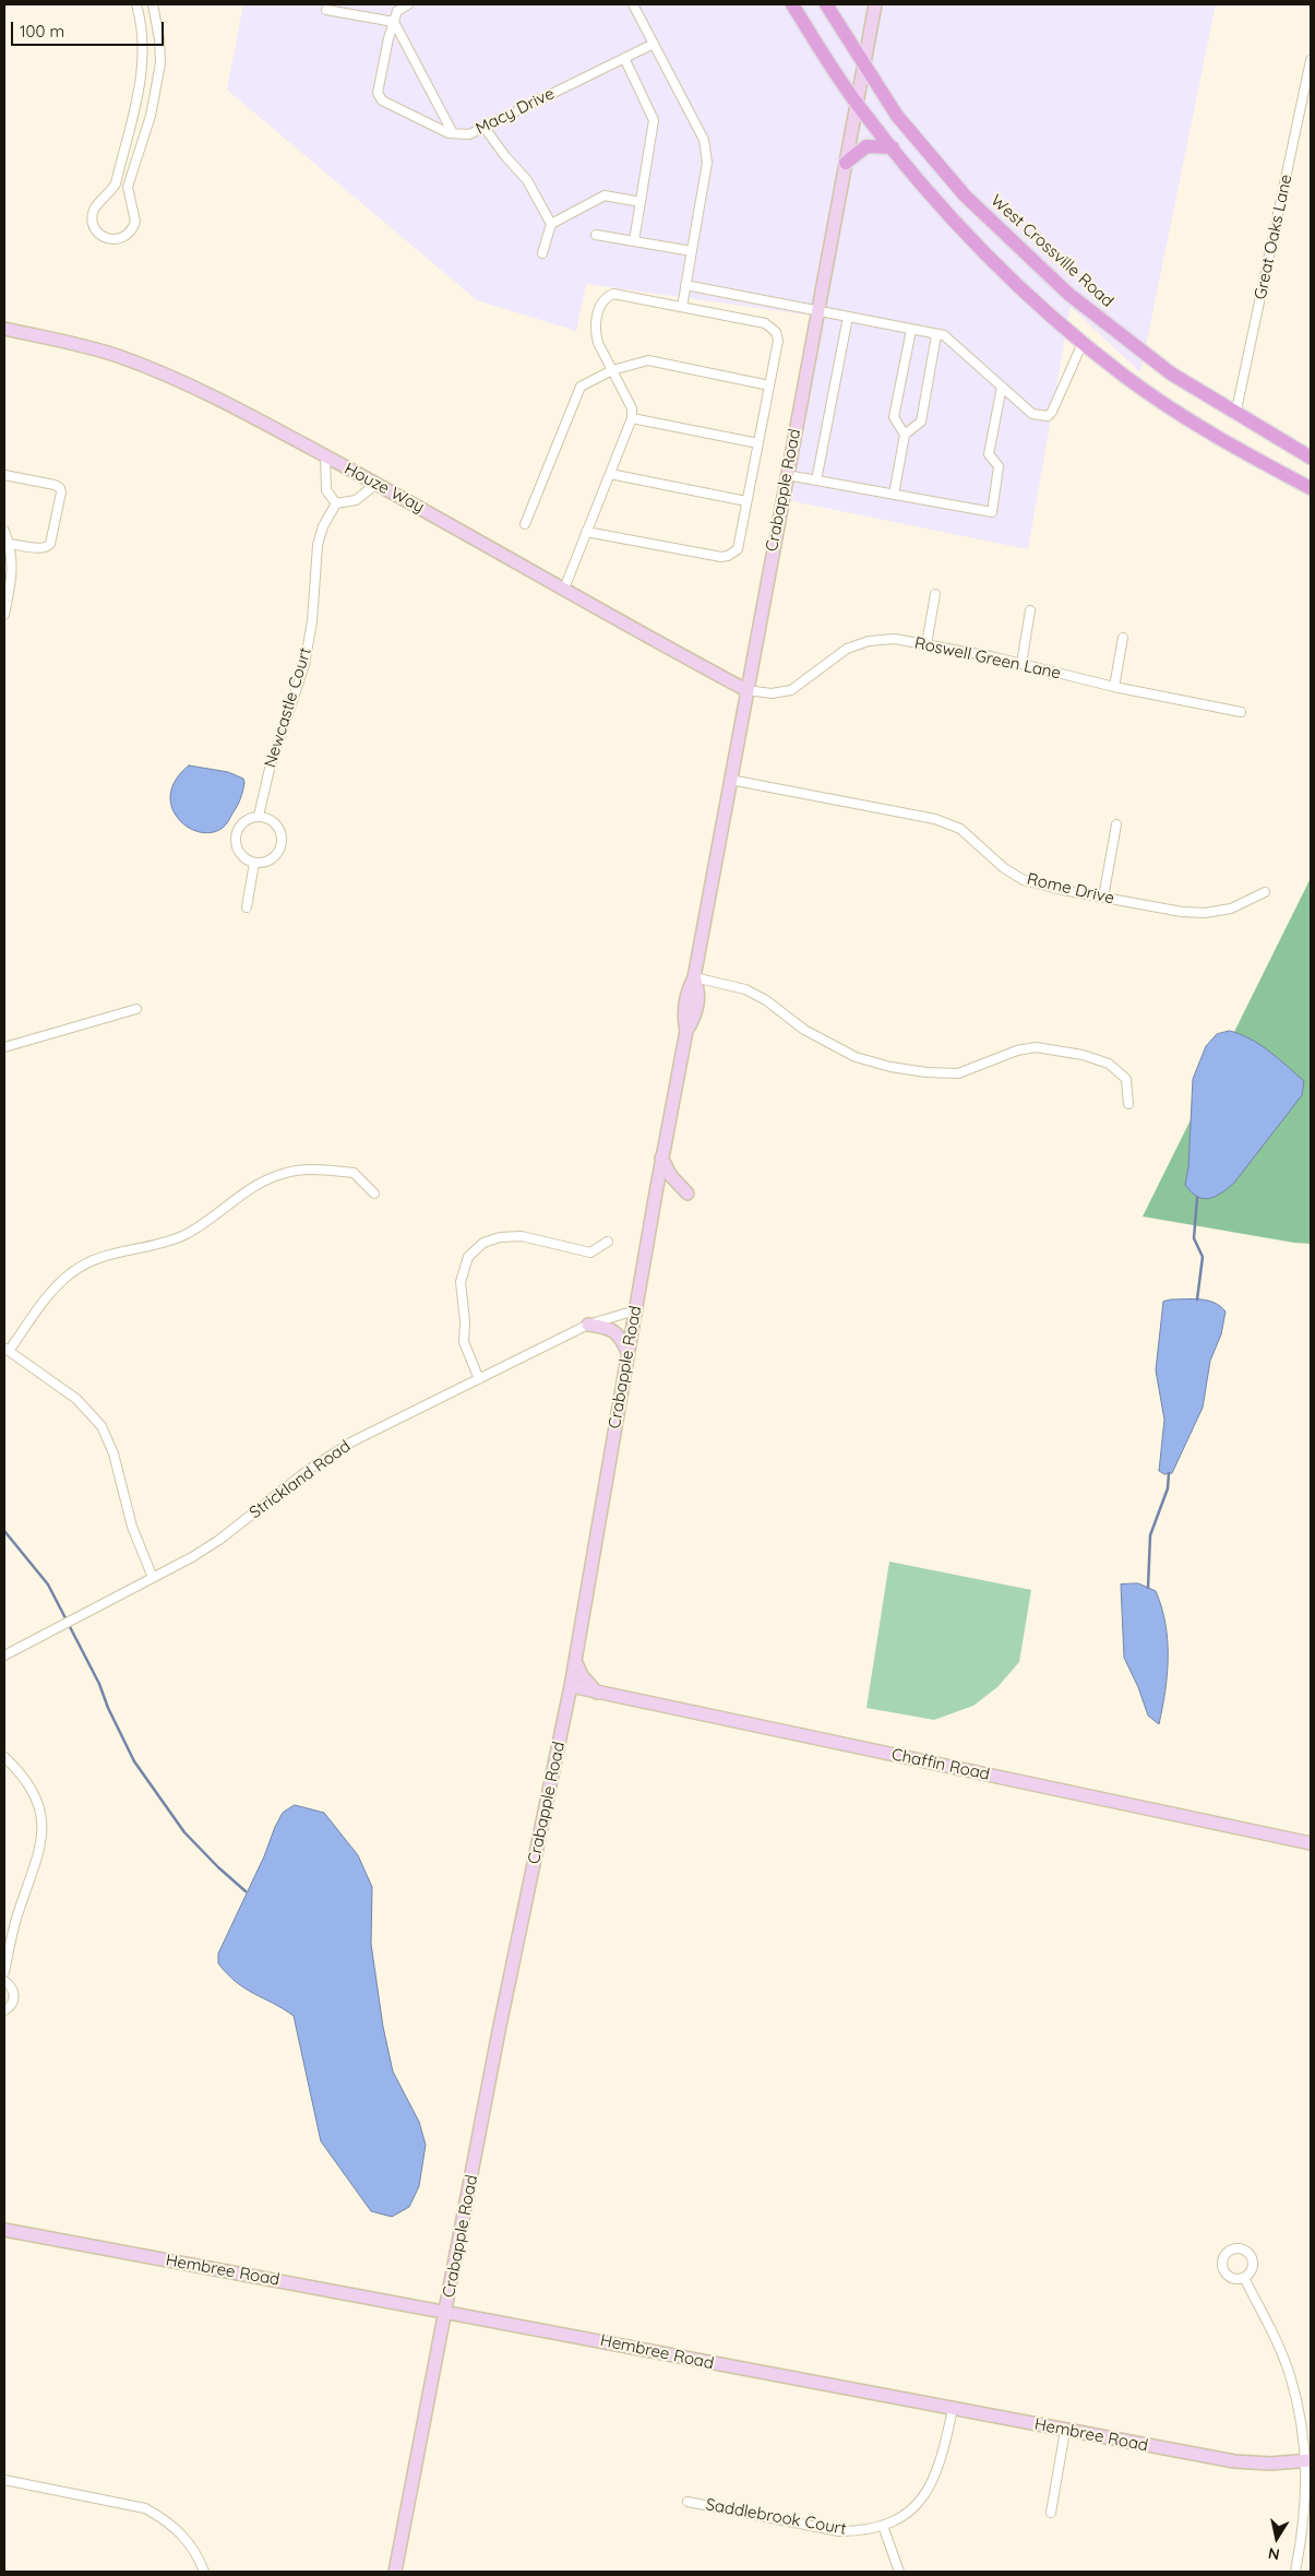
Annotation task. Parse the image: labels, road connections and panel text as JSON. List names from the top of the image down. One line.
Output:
{"streets":{"main road":["West Crossville Road"],"street":["Macy Drive","Great Oaks Lane","Houze Way","Crabapple Road","Roswell Green Lane","Newcastle Court","Rome Drive","Strickland Road","Chaffin Road","Hembree Road","Saddlebrook Court"]},"crossings":[["Great Oaks Lane","West Crossville Road"],["West Crossville Road","Crabapple Road"],["Houze Way","Crabapple Road"],["Houze Way","Roswell Green Lane"],["Crabapple Road","Roswell Green Lane"],["Crabapple Road","Rome Drive"],["Crabapple Road","Strickland Road"],["Crabapple Road","Chaffin Road"],["Crabapple Road","Hembree Road"],["Hembree Road","Saddlebrook Court"]],"scale_bar":"100 m","north":"bottom"}
